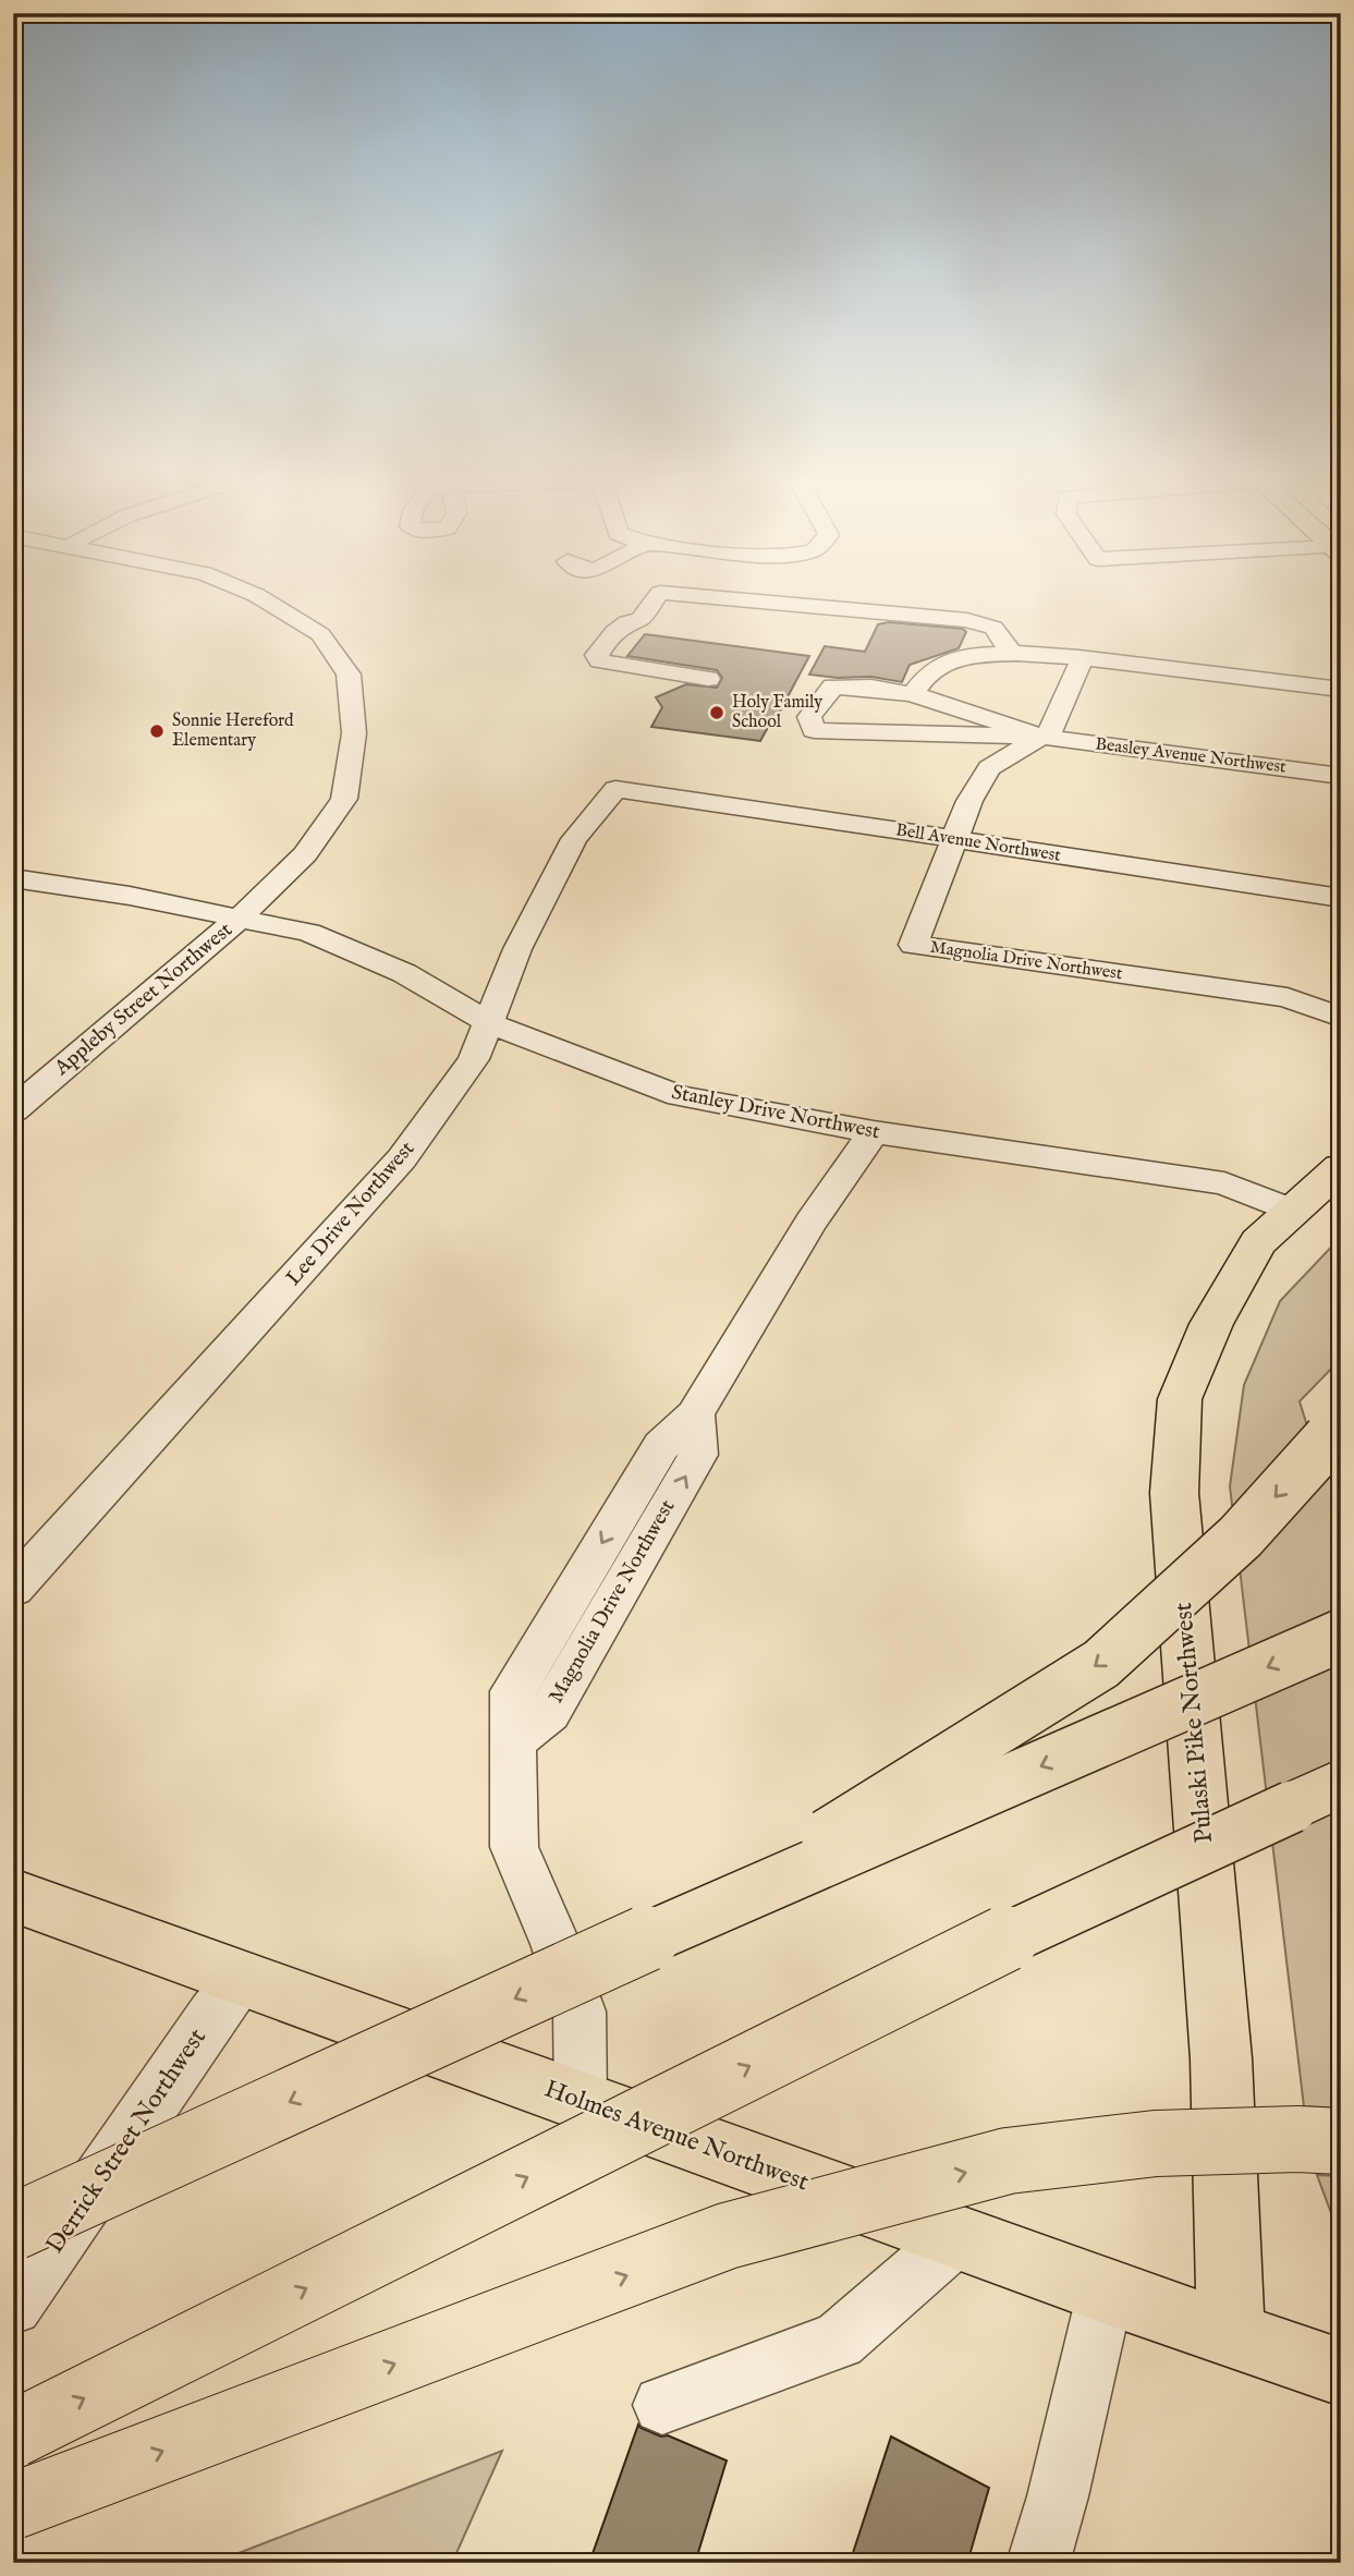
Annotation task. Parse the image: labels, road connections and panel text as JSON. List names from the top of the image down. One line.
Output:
{"streets":{"main road":["Pulaski Pike Northwest","Holmes Avenue Northwest"],"street":["Beasley Avenue Northwest","Bell Avenue Northwest","Magnolia Drive Northwest","Appleby Street Northwest","Stanley Drive Northwest","Lee Drive Northwest","Derrick Street Northwest"]},"crossings":[["Beasley Avenue Northwest","Magnolia Drive Northwest"],["Bell Avenue Northwest","Magnolia Drive Northwest"],["Bell Avenue Northwest","Lee Drive Northwest"],["Magnolia Drive Northwest","Stanley Drive Northwest"],["Magnolia Drive Northwest","Holmes Avenue Northwest"],["Appleby Street Northwest","Stanley Drive Northwest"],["Stanley Drive Northwest","Lee Drive Northwest"],["Stanley Drive Northwest","Pulaski Pike Northwest"],["Pulaski Pike Northwest","Holmes Avenue Northwest"],["Holmes Avenue Northwest","Derrick Street Northwest"]],"places":["Holy Family School","Sonnie Hereford Elementary"]}
